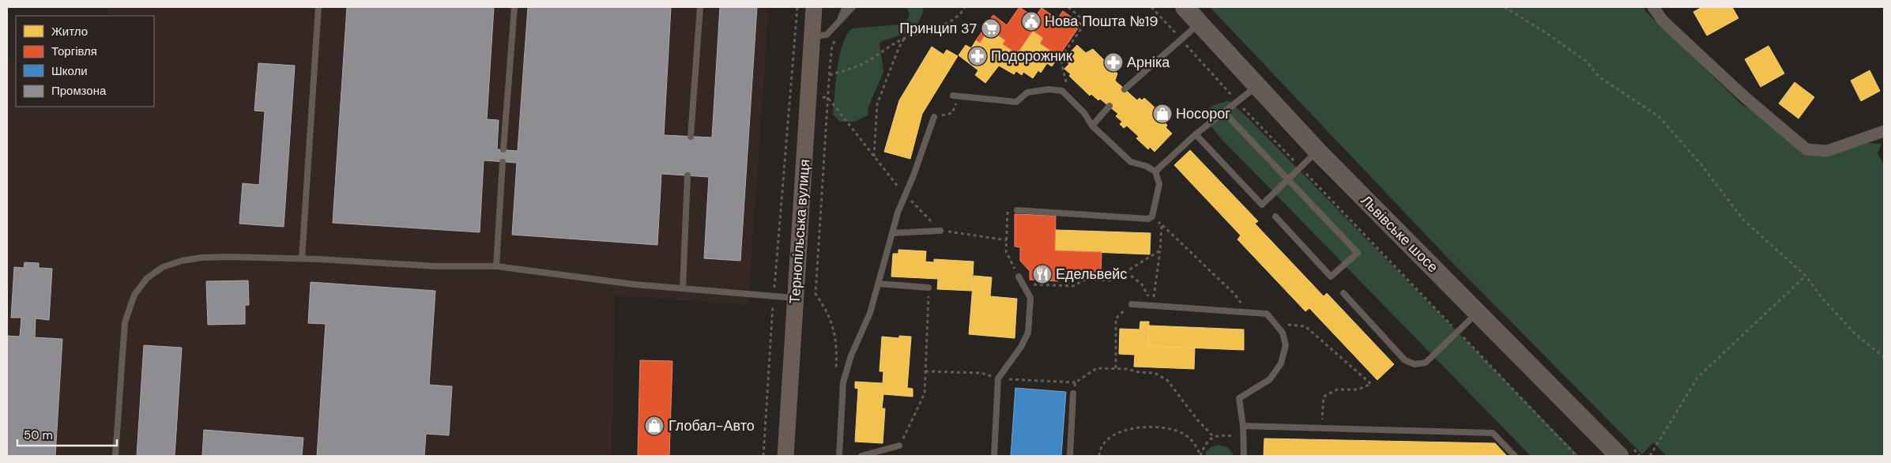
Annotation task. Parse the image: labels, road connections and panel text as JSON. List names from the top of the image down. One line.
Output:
{"streets":{"main road":["Тернопільська вулиця","Львівське шосе"]},"places":{"public building":["Нова Пошта №19"],"supermarket":["Принцип 37"],"pharmacy":["Подорожник","Арніка"],"shop":["Носорог","Глобал-Авто"],"restaurant":["Едельвейс"]},"legend":["Житло","Торгівля","Школи","Промзона"],"scale_bar":"50 m"}
